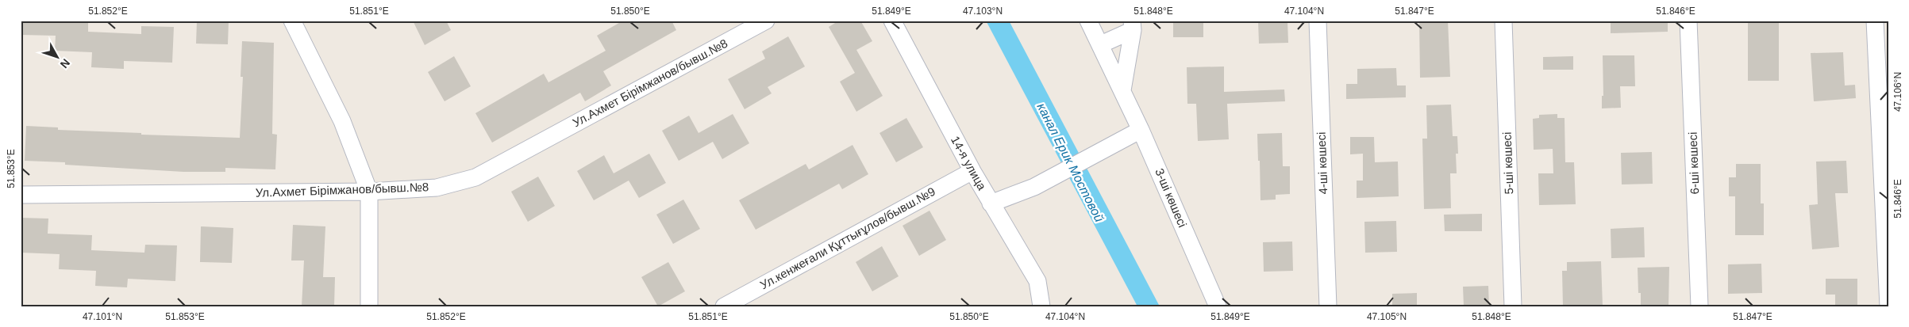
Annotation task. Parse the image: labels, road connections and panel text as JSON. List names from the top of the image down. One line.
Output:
{"streets":{"street":["Ул.Ахмет Бірімжанов/бывш.№8","14-я улица","4-ші көшесі","5-ші көшесі","6-ші көшесі","3-ші көшесі","Ул.кенжеғали Құттығұлов/бывш.№9"]},"crossings":[["14-я улица","Ул.кенжеғали Құттығұлов/бывш.№9"]],"water":["канал Ерик Мостовой"],"north":"bottom right","coordinates":["51.852°E","51.851°E","51.850°E","51.849°E","47.103°N","51.848°E","47.104°N","51.847°E","51.846°E","47.106°N","51.853°E","47.101°N","47.105°N"]}
